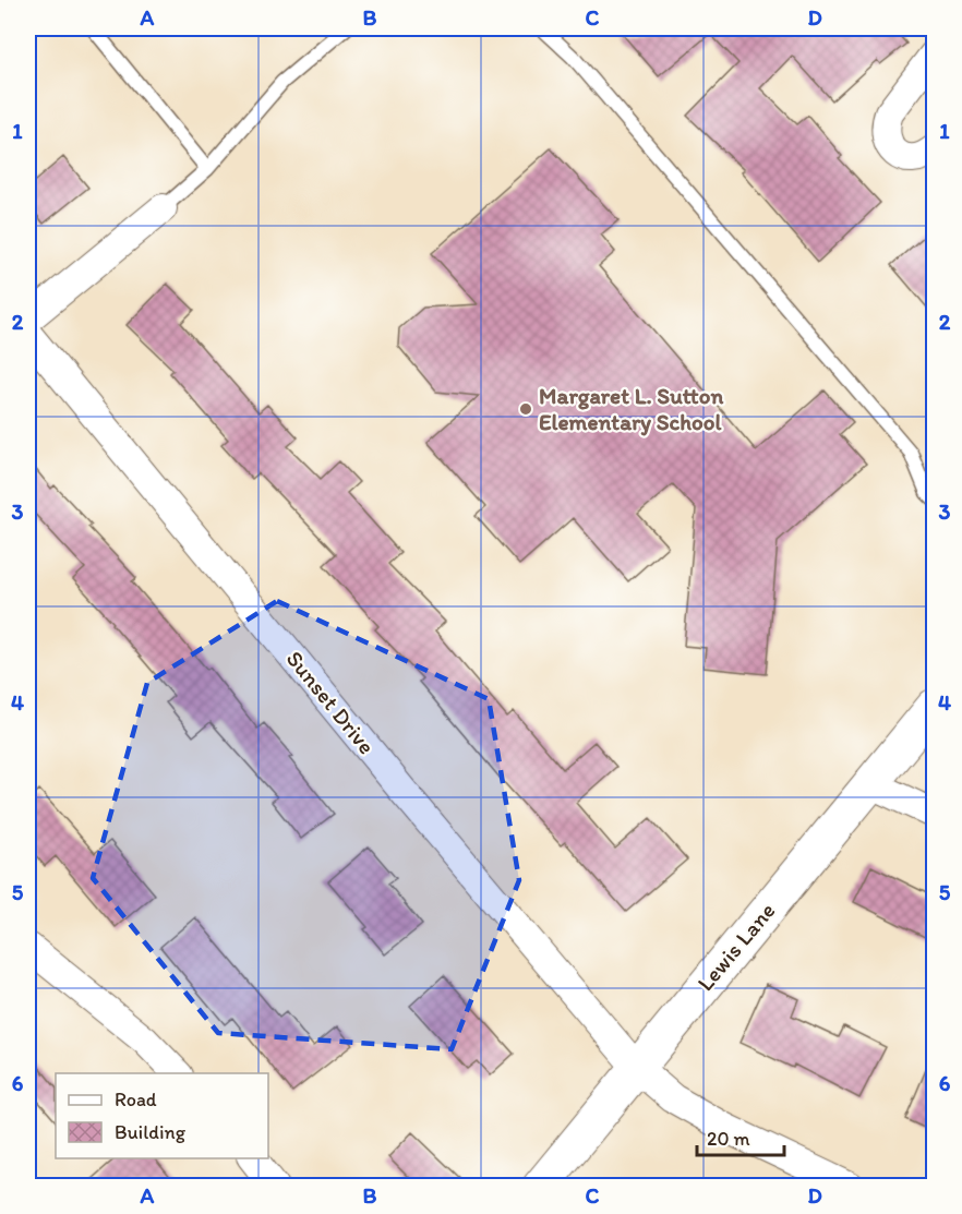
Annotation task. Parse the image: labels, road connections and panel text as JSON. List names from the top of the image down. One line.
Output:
{"streets":{"street":["Sunset Drive","Lewis Lane"]},"crossings":[["Sunset Drive","Lewis Lane"]],"places":["Margaret L. Sutton Elementary School"],"legend":["Road","Building"],"scale_bar":"20 m","grid":{"columns":["A","B","C","D"],"rows":["1","2","3","4","5","6"]}}
